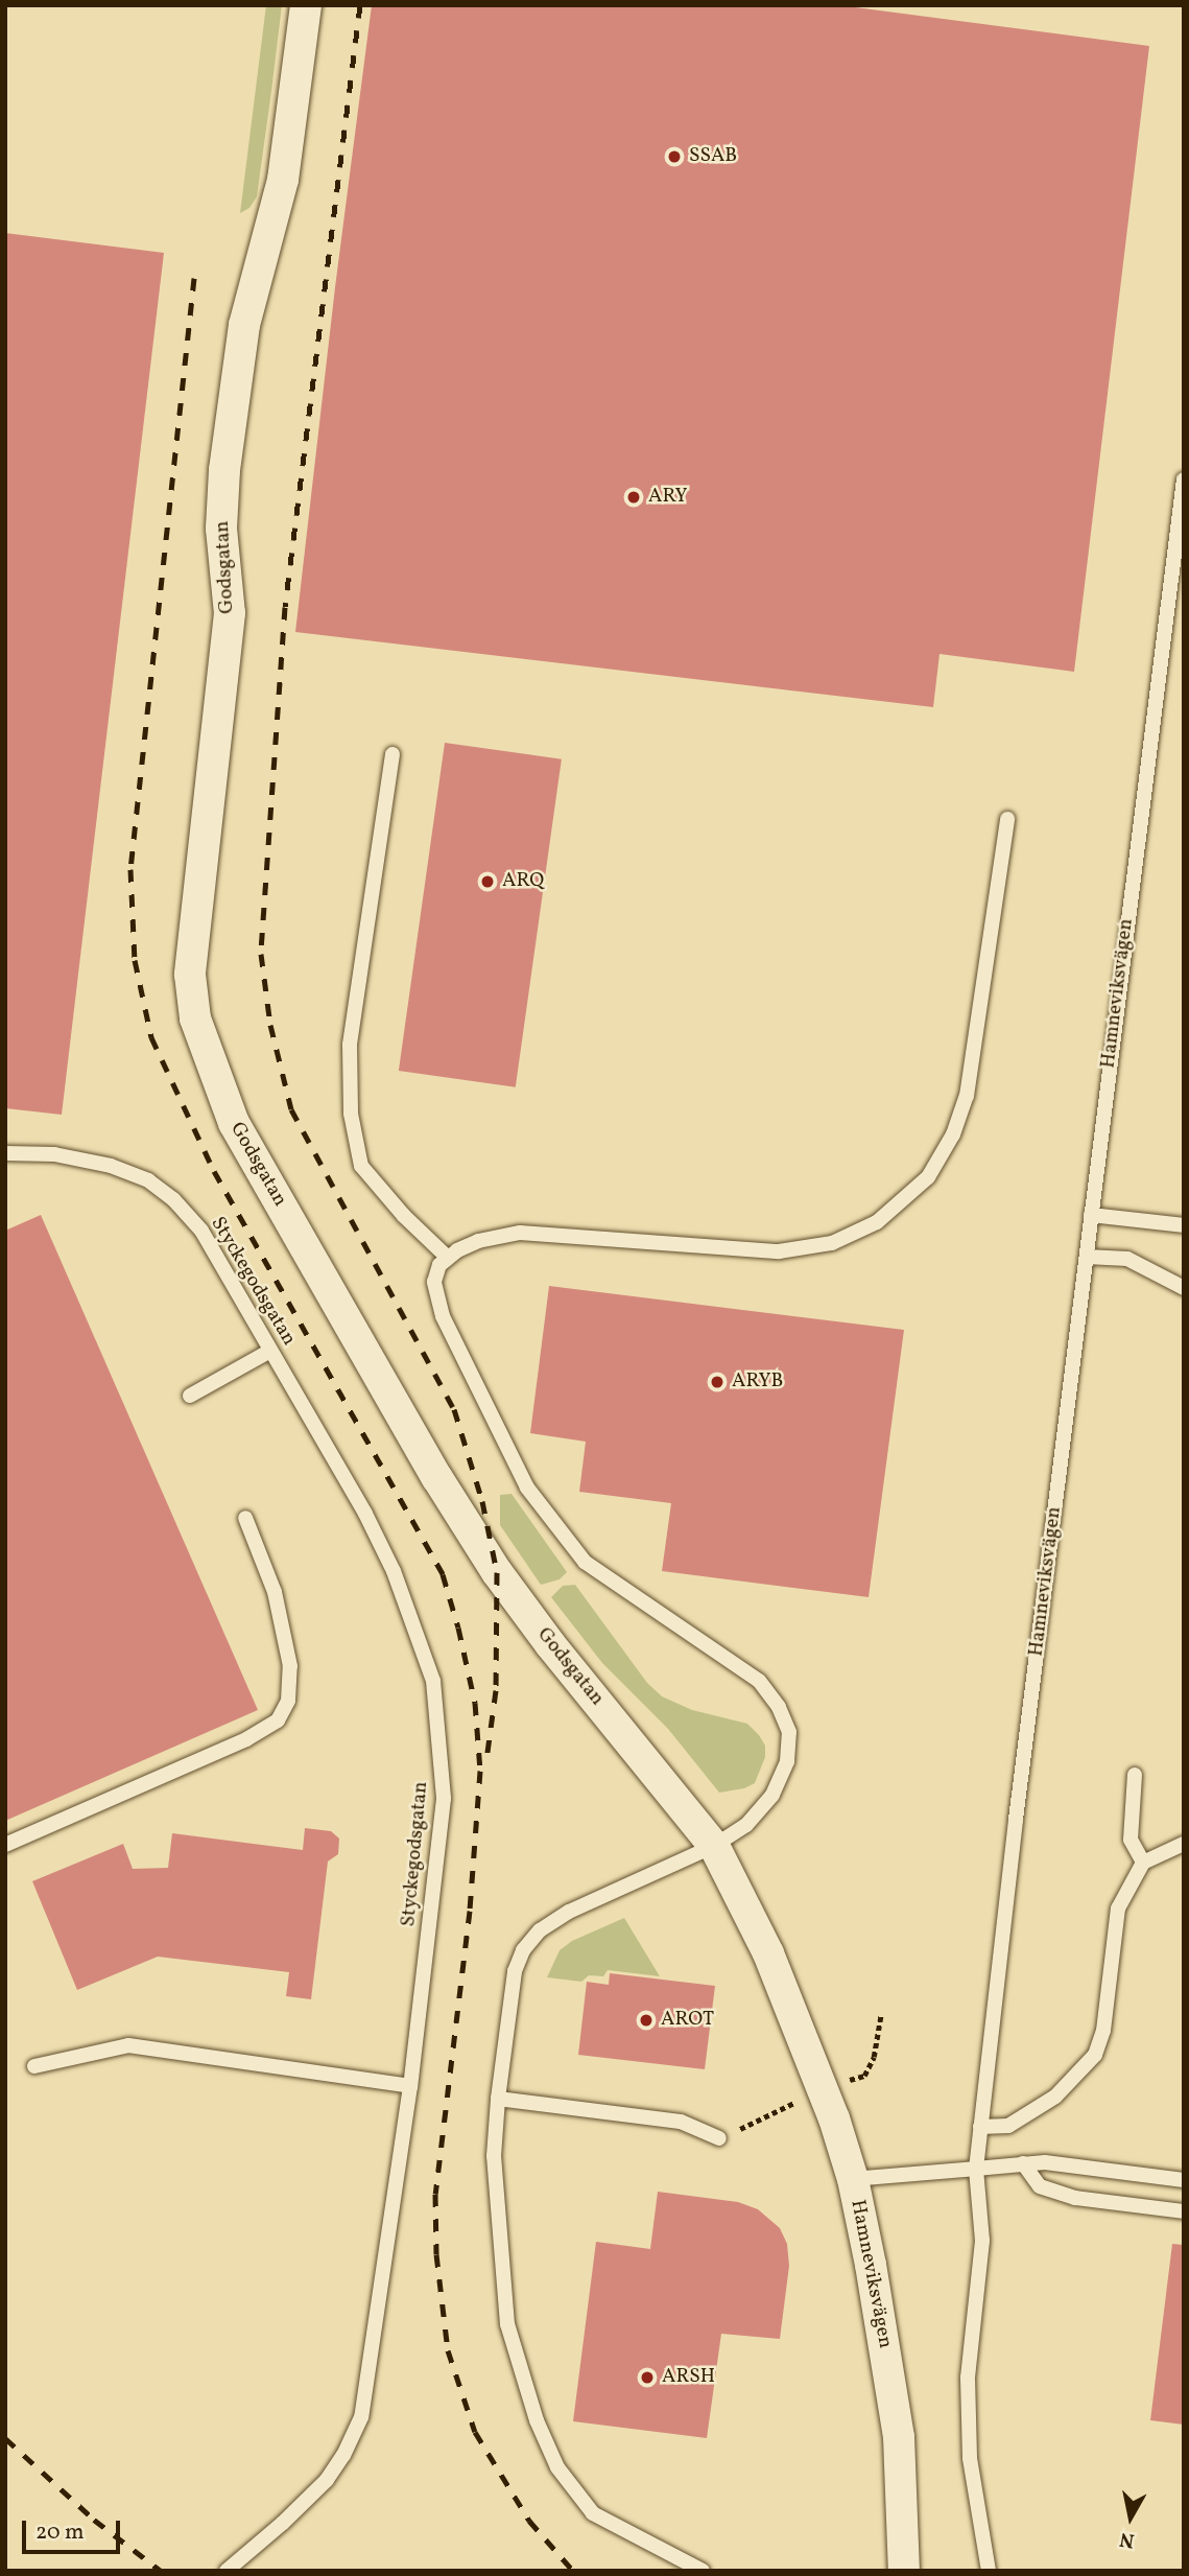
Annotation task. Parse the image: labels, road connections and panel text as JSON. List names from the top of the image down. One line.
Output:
{"streets":{"street":["Godsgatan","Hamneviksvägen"],"lane":["Styckegodsgatan"]},"crossings":[["Godsgatan","Hamneviksvägen"]],"places":["SSAB","ARY","ARQ","ARYB","AROT","ARSH"],"scale_bar":"20 m","north":"bottom"}
